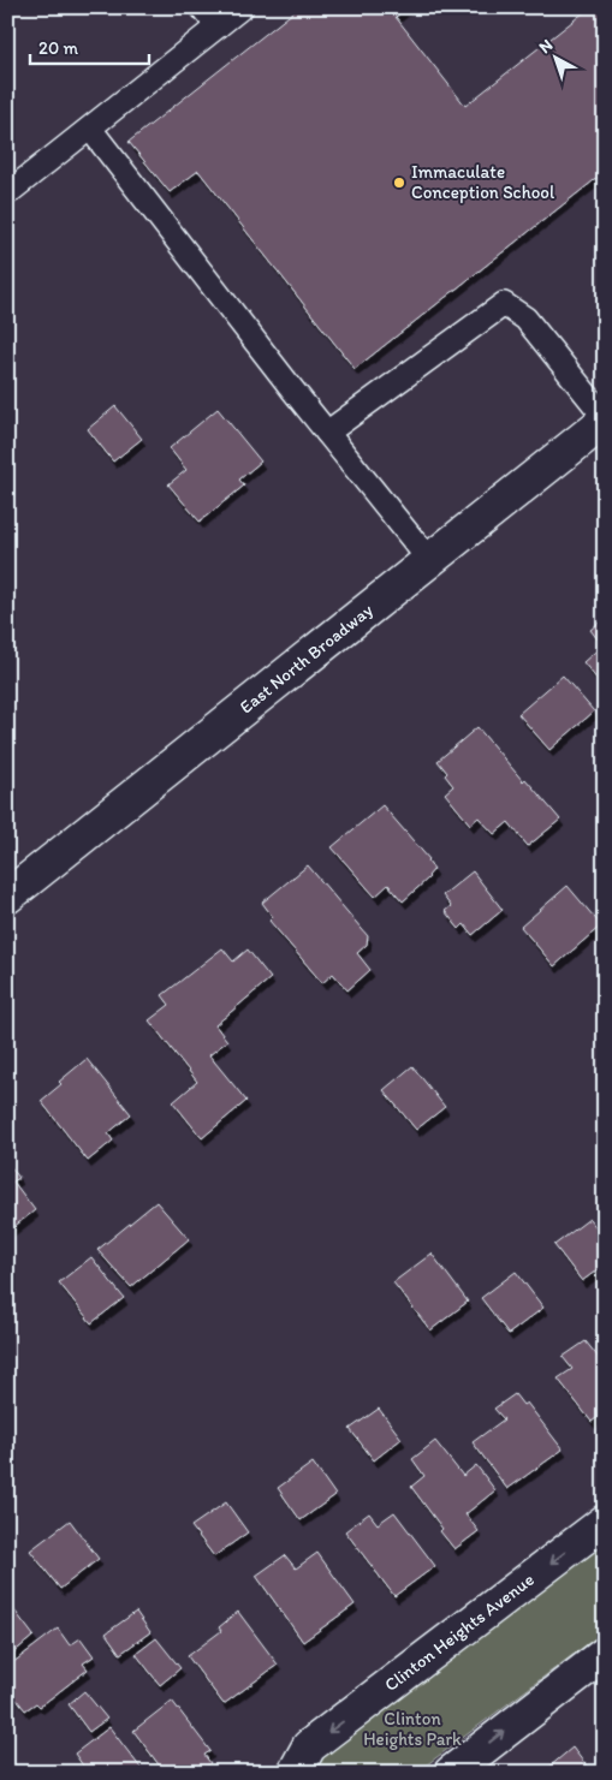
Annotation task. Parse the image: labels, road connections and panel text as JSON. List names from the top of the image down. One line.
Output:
{"streets":{"main road":["East North Broadway","Clinton Heights Avenue"]},"parks":["Clinton Heights Park"],"places":["Immaculate Conception School"],"scale_bar":"20 m","north":"top left"}
